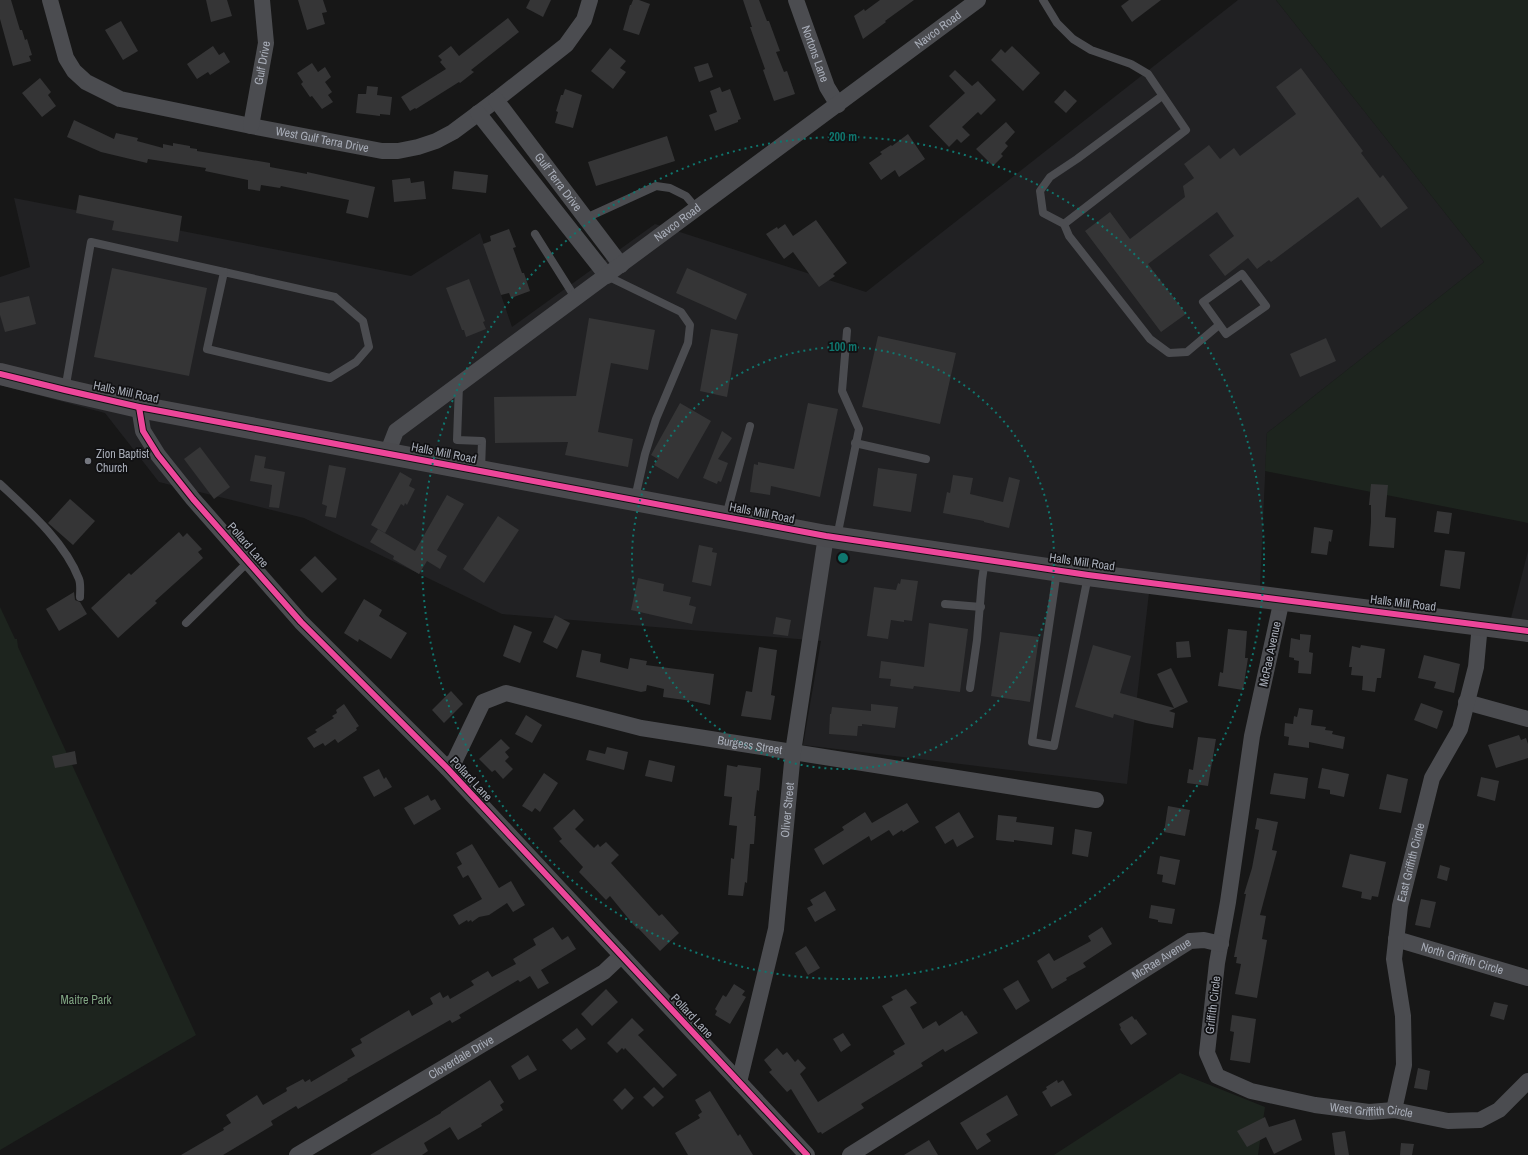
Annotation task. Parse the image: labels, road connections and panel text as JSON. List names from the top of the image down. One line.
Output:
{"streets":{"street":["Navco Road","Nortons Lane","Gulf Drive","West Gulf Terra Drive","Gulf Terra Drive","Halls Mill Road","Pollard Lane","McRae Avenue","Burgess Street","Oliver Street","East Griffith Circle","North Griffith Circle","Griffith Circle","Cloverdale Drive","West Griffith Circle"]},"crossings":[["Navco Road","Nortons Lane"],["Navco Road","Gulf Terra Drive"],["Navco Road","Halls Mill Road"],["Gulf Drive","West Gulf Terra Drive"],["West Gulf Terra Drive","Gulf Terra Drive"],["Halls Mill Road","Pollard Lane"],["Halls Mill Road","McRae Avenue"],["Halls Mill Road","Oliver Street"],["Halls Mill Road","East Griffith Circle"],["Pollard Lane","Burgess Street"],["Pollard Lane","Oliver Street"],["Pollard Lane","Cloverdale Drive"],["McRae Avenue","Griffith Circle"],["Burgess Street","Oliver Street"],["East Griffith Circle","North Griffith Circle"],["East Griffith Circle","West Griffith Circle"],["Griffith Circle","West Griffith Circle"]],"parks":["Maitre Park"],"places":["Zion Baptist Church"],"rings":["200 m","100 m"]}
